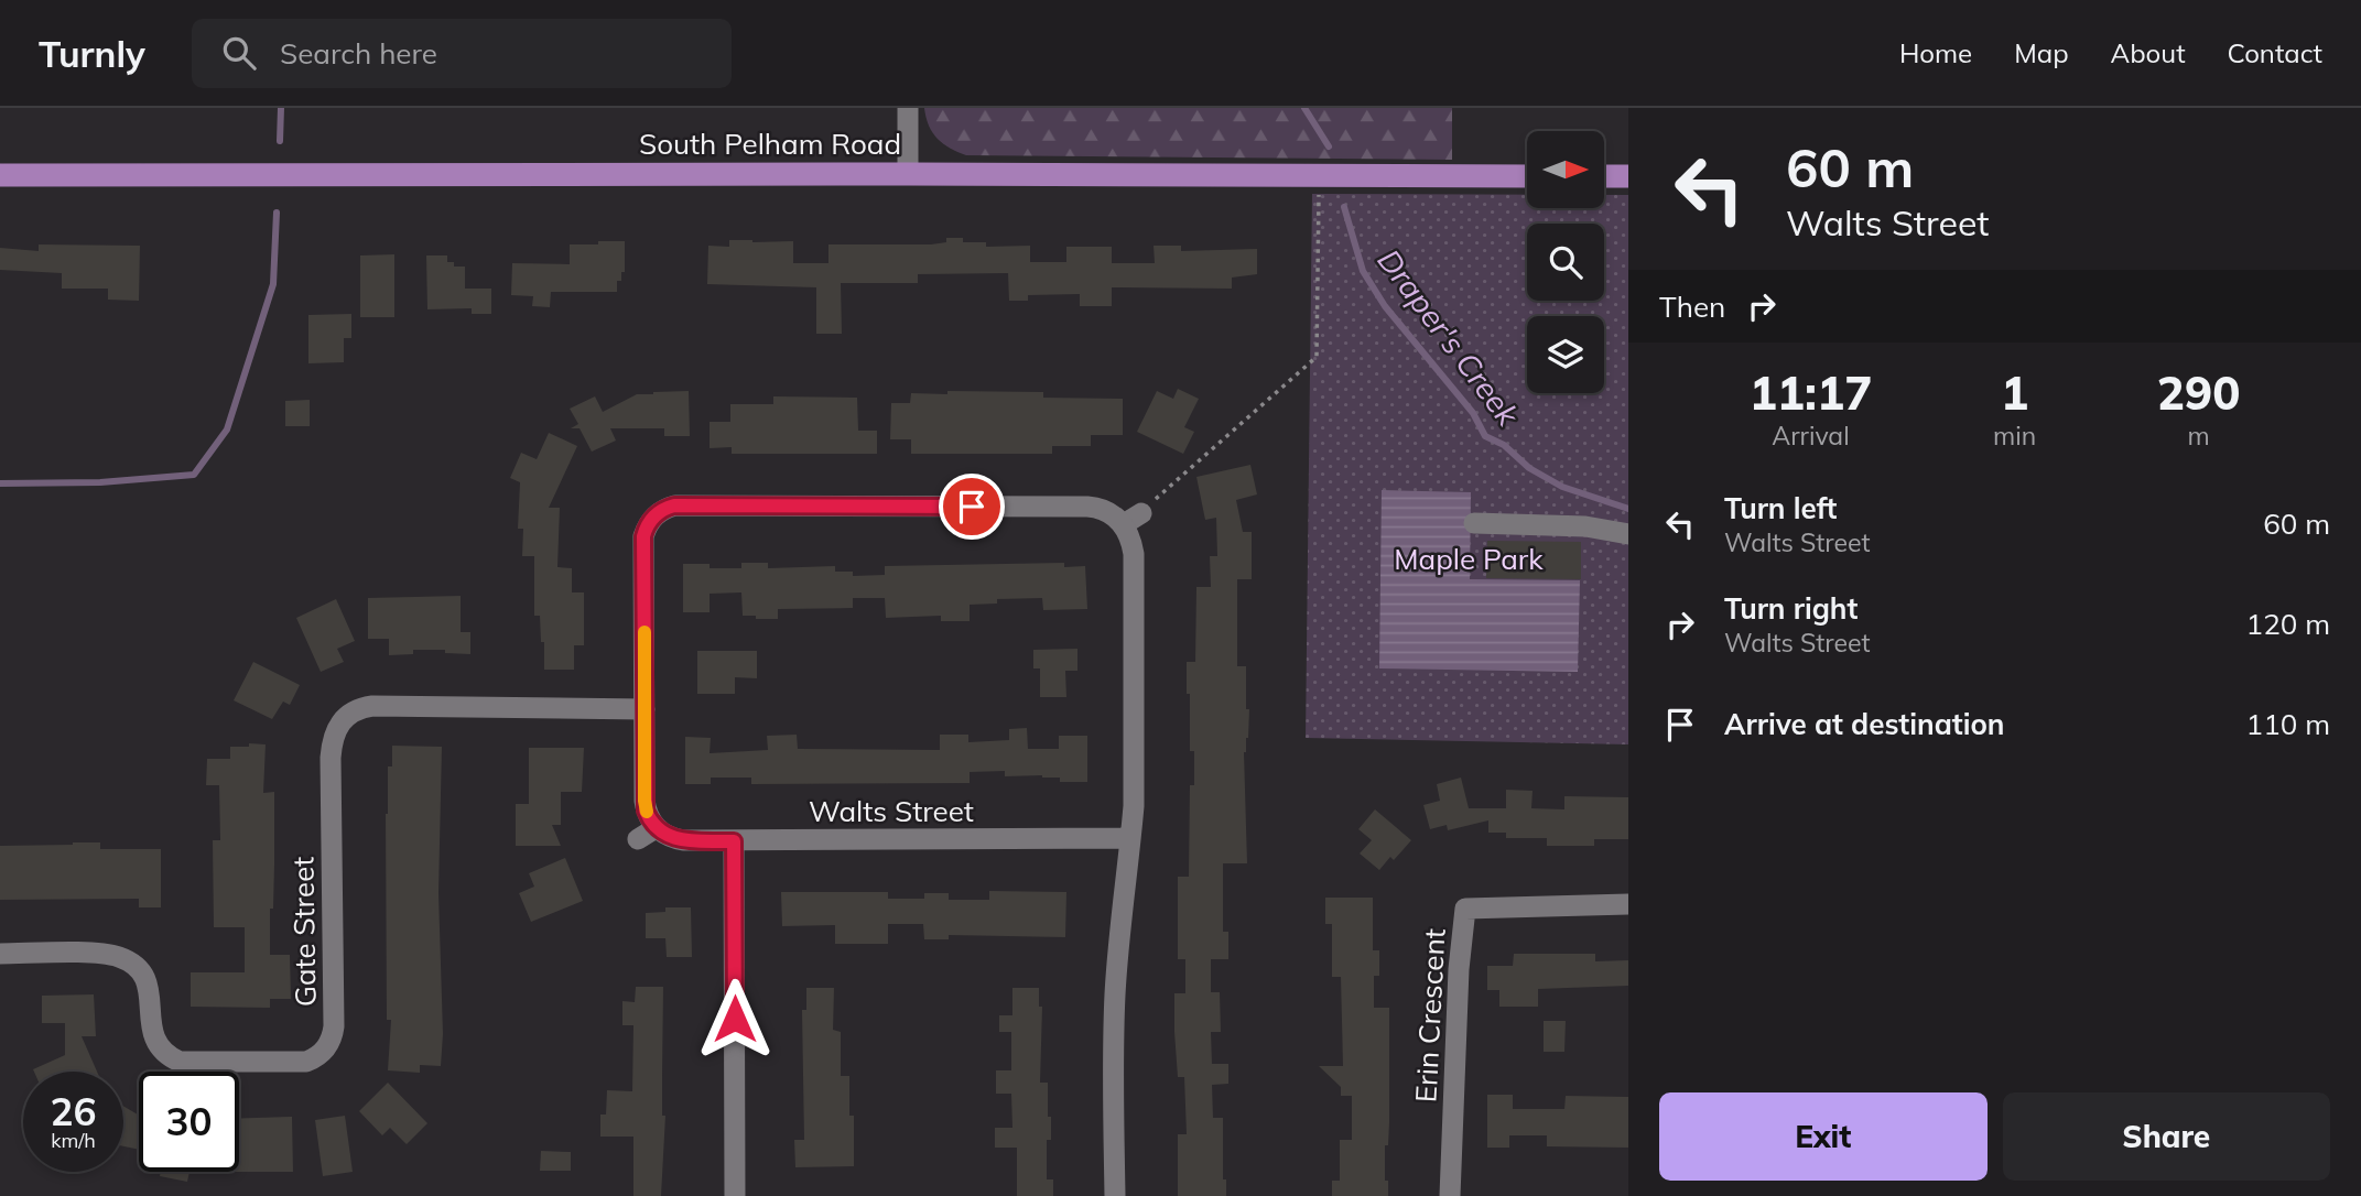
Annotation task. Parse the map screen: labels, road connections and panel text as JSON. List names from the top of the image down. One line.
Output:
{"streets":{"main road":["South Pelham Road"],"street":["Walts Street","Gate Street","Erin Crescent"]},"crossings":[["Walts Street","Gate Street"]],"water":["Draper's Creek"],"parks":["Maple Park"],"north":"right","page":{"header":"Turnly","search":"Search here","nav":["Home","Map","About","Contact"],"turn":["60 m","Walts Street"],"then":"Then","eta":["11:17","Arrival","1","min","290","m"],"list":[{"name":"Turn left","note":"Walts Street","value":"60 m"},{"name":"Turn right","note":"Walts Street","value":"120 m"},{"name":"Arrive at destination","value":"110 m"}],"speed":"26 km/h","limit":"30","buttons":["Exit","Share"]}}
